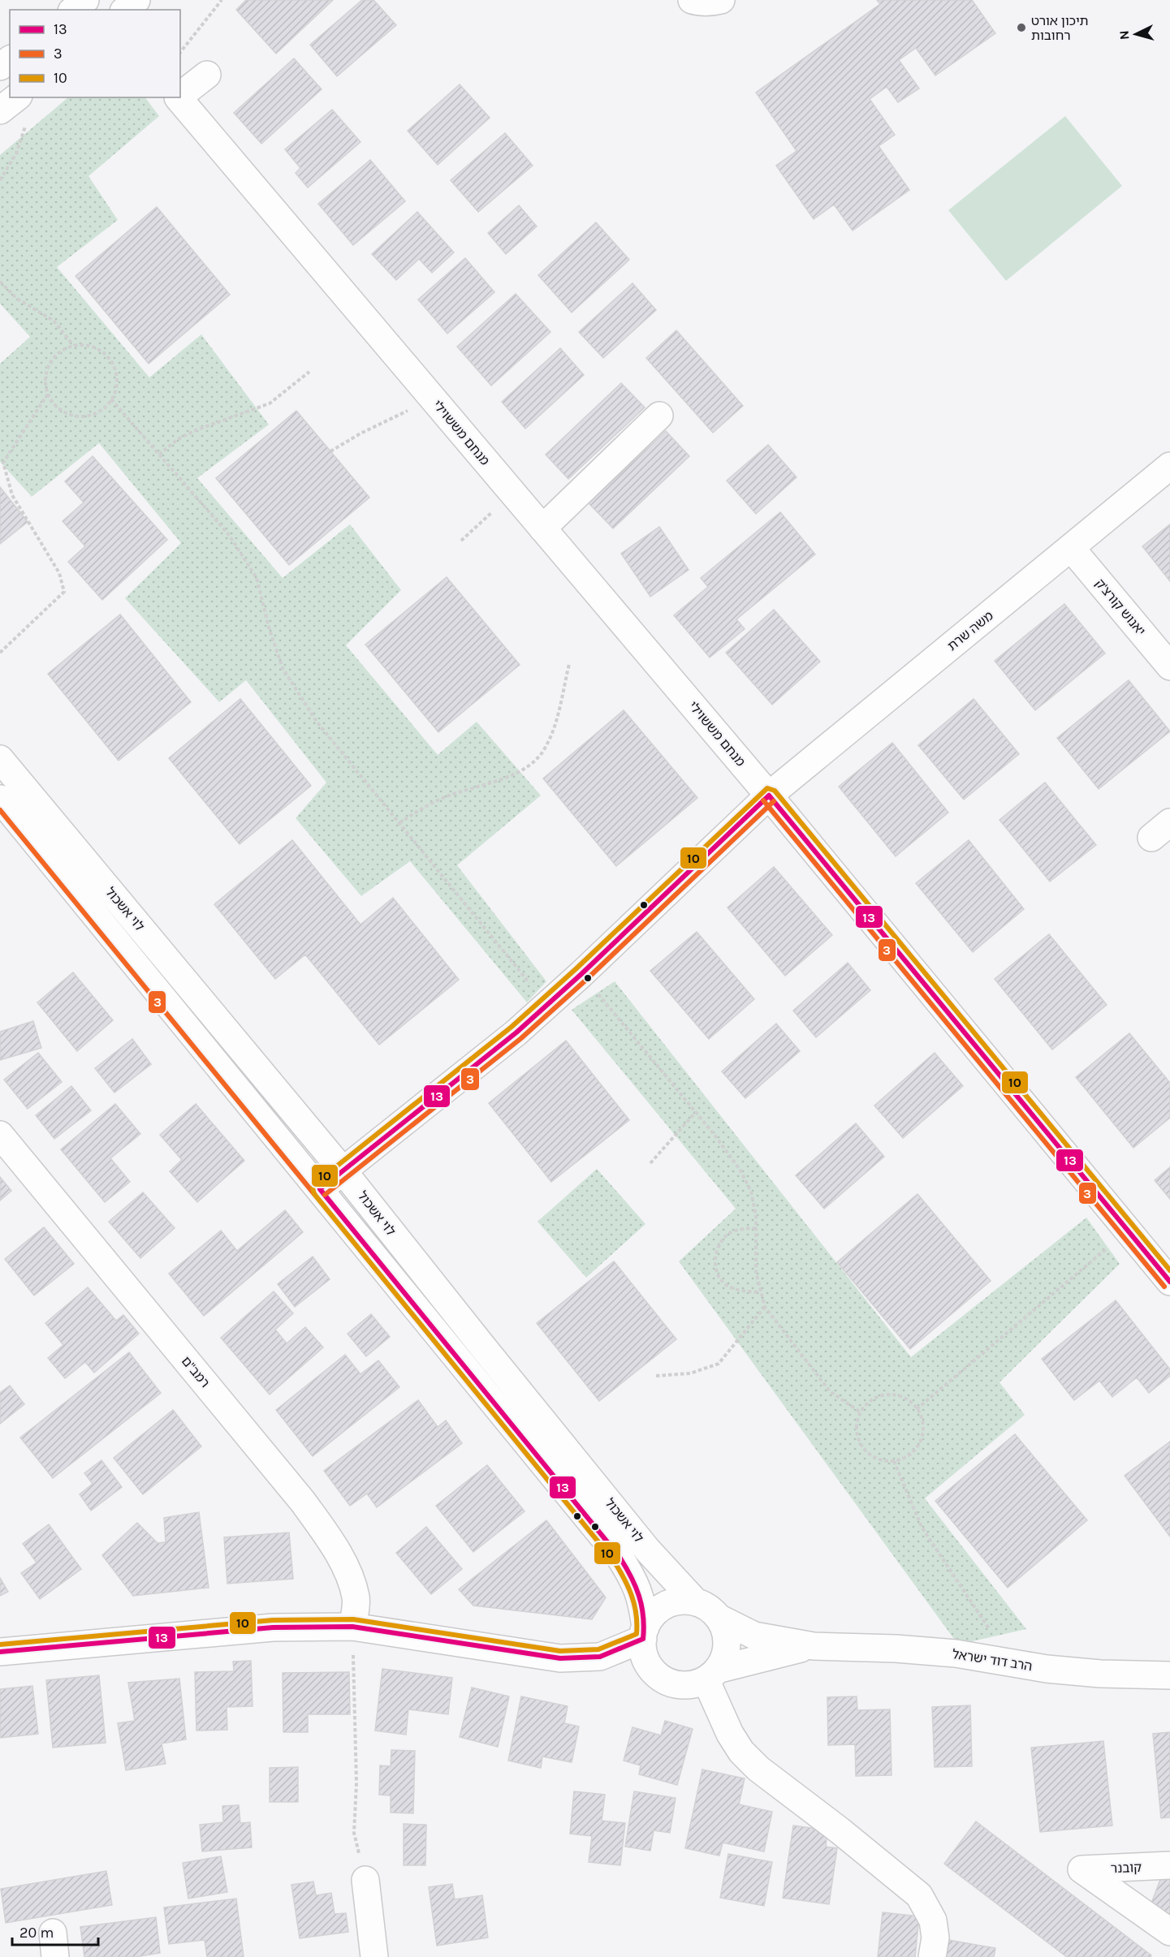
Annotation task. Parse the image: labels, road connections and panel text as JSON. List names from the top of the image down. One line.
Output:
{"streets":{"street":["מנחם מששוילי","יאנוש קורצ'ק","משה שרת","לוי אשכול","רמב\"ם","הרב דוד ישראל","קובנר"]},"crossings":[["מנחם מששוילי","משה שרת"],["יאנוש קורצ'ק","משה שרת"],["משה שרת","לוי אשכול"],["לוי אשכול","הרב דוד ישראל"]],"places":["תיכון אורט רחובות"],"lines":["transit line 10","transit line 13","transit line 3"],"legend":["13","3","10"],"scale_bar":"20 m","north":"left"}
